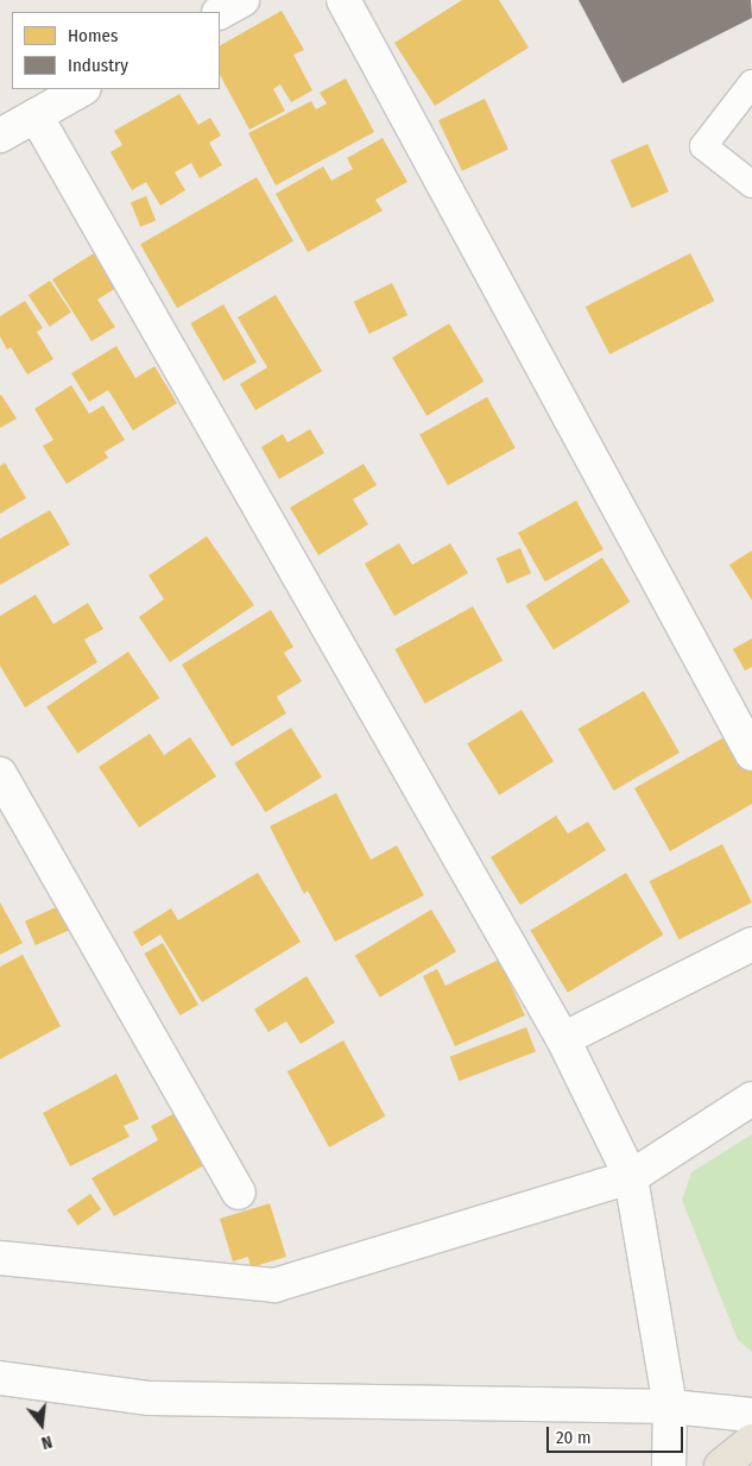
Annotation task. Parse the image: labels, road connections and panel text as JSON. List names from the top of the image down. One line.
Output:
{"legend":["Homes","Industry"],"scale_bar":"20 m","north":"bottom"}
